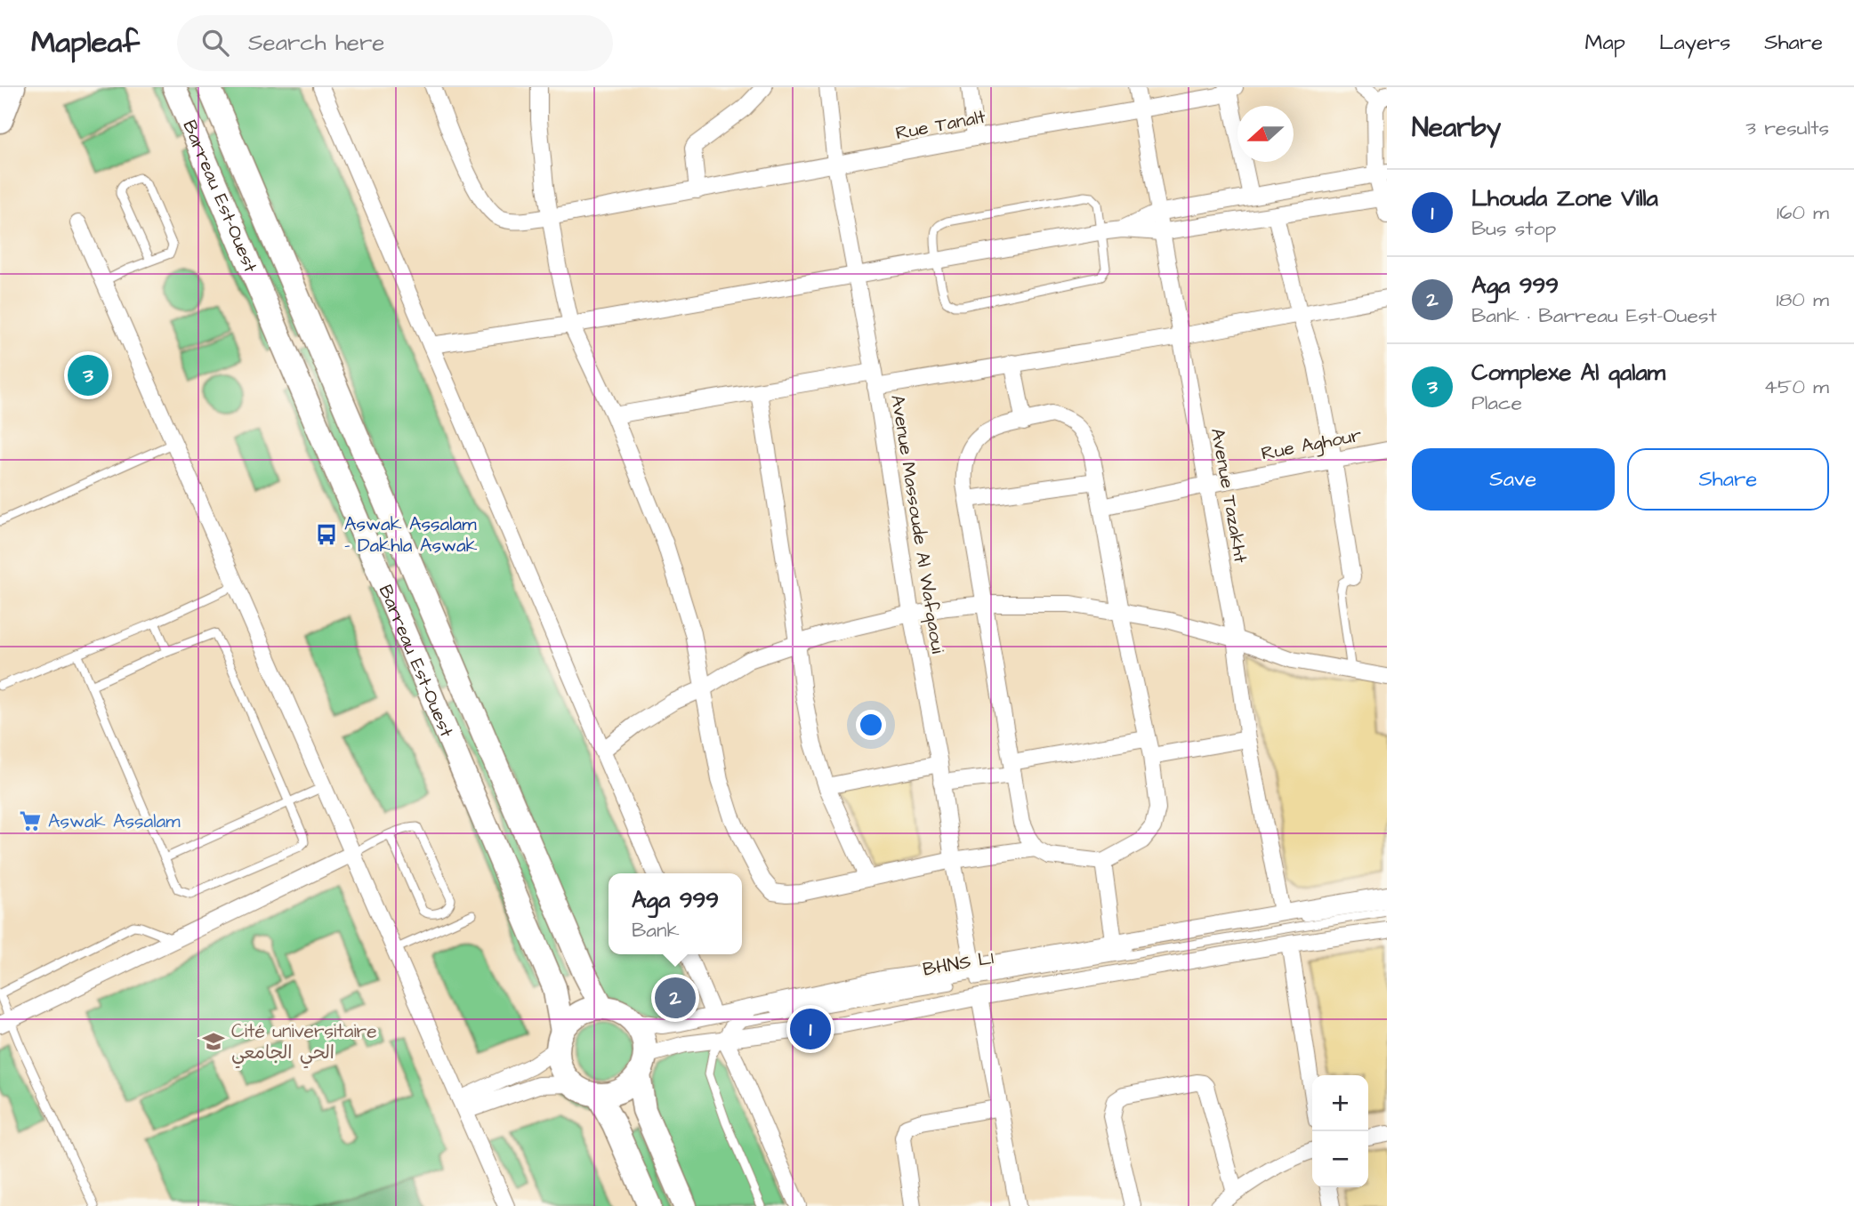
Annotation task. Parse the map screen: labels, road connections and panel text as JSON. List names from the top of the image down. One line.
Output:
{"streets":{"main road":["Barreau Est-Ouest"],"street":["Rue Tanalt","Rue Aghour","Avenue Tazakht","Avenue Massoude Al Wafqaoui"],"lane":["BHNS L1"]},"crossings":[["Rue Tanalt","Avenue Tazakht"],["Rue Tanalt","Avenue Massoude Al Wafqaoui"],["Rue Aghour","Avenue Tazakht"]],"places":{"bus stop":["Aswak Assalam - Dakhla Aswak"],"supermarket":["Aswak Assalam"],"school or university":["Cité universitaire الحي الجامعي"]},"north":"left","page":{"header":"Mapleaf","search":"Search here","nav":["Map","Layers","Share"],"heading":["Nearby","3 results"],"list":[{"mark":"1","name":"Lhouda Zone Villa","note":"Bus stop","value":"160 m"},{"mark":"2","name":"Aga 999","note":"Bank · Barreau Est-Ouest","value":"180 m"},{"mark":"3","name":"Complexe Al qalam","note":"Place","value":"450 m"}],"pins":["3","2","1"],"buttons":["Save","Share"],"popup":["Aga 999","Bank"],"map_buttons":["+","−"]}}
